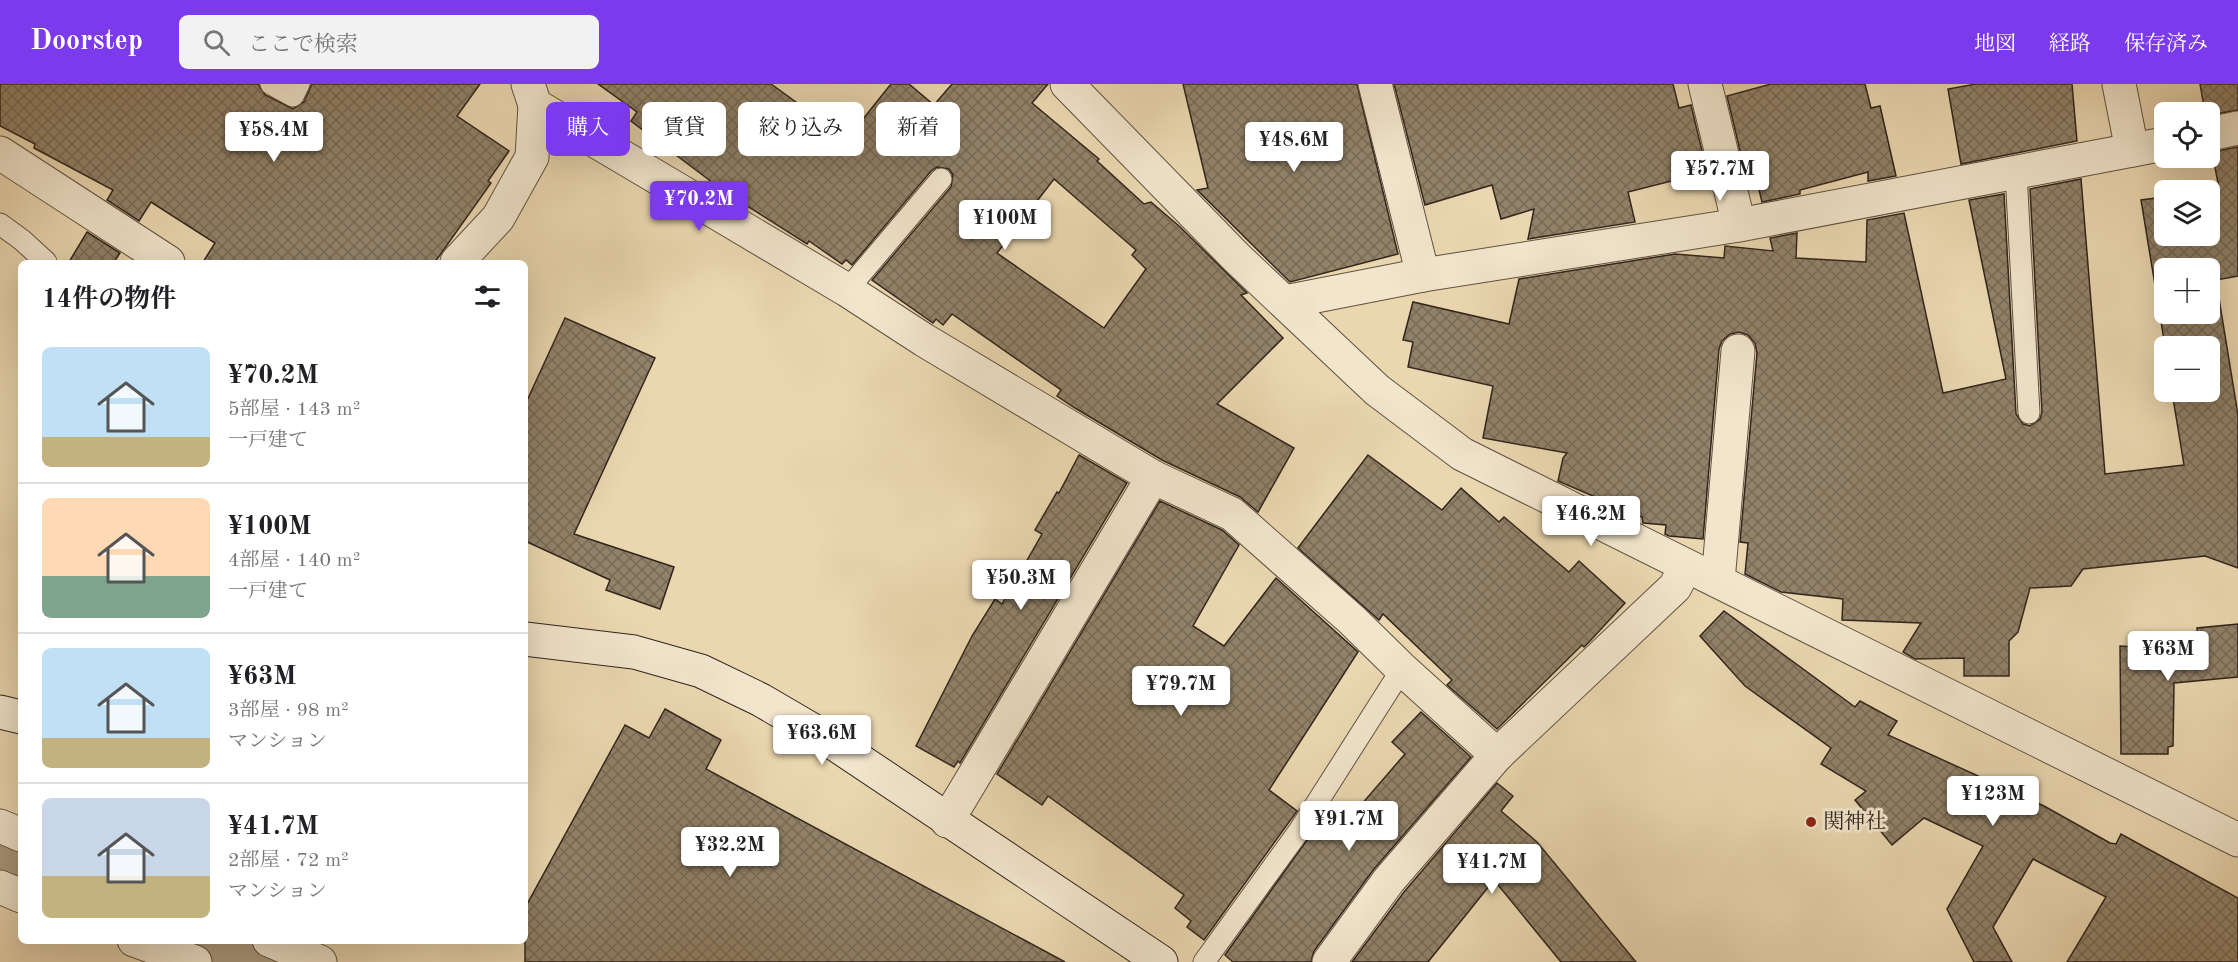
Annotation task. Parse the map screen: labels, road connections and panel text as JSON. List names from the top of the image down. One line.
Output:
{"places":["関神社"],"page":{"header":"Doorstep","search":"ここで検索","nav":["地図","経路","保存済み"],"map_buttons":["+","−"],"chip":["購入","賃貸","絞り込み","新着"],"price":["¥58.4M","¥48.6M","¥57.7M","¥70.2M","¥100M","¥46.2M","¥50.3M","¥63M","¥79.7M","¥63.6M","¥123M","¥91.7M","¥32.2M","¥41.7M"],"heading":"14件の物件","list":[{"name":"¥70.2M","note":"5部屋 · 143 m² · 一戸建て"},{"name":"¥100M","note":"4部屋 · 140 m² · 一戸建て"},{"name":"¥63M","note":"3部屋 · 98 m² · マンション"},{"name":"¥41.7M","note":"2部屋 · 72 m² · マンション"}]}}
